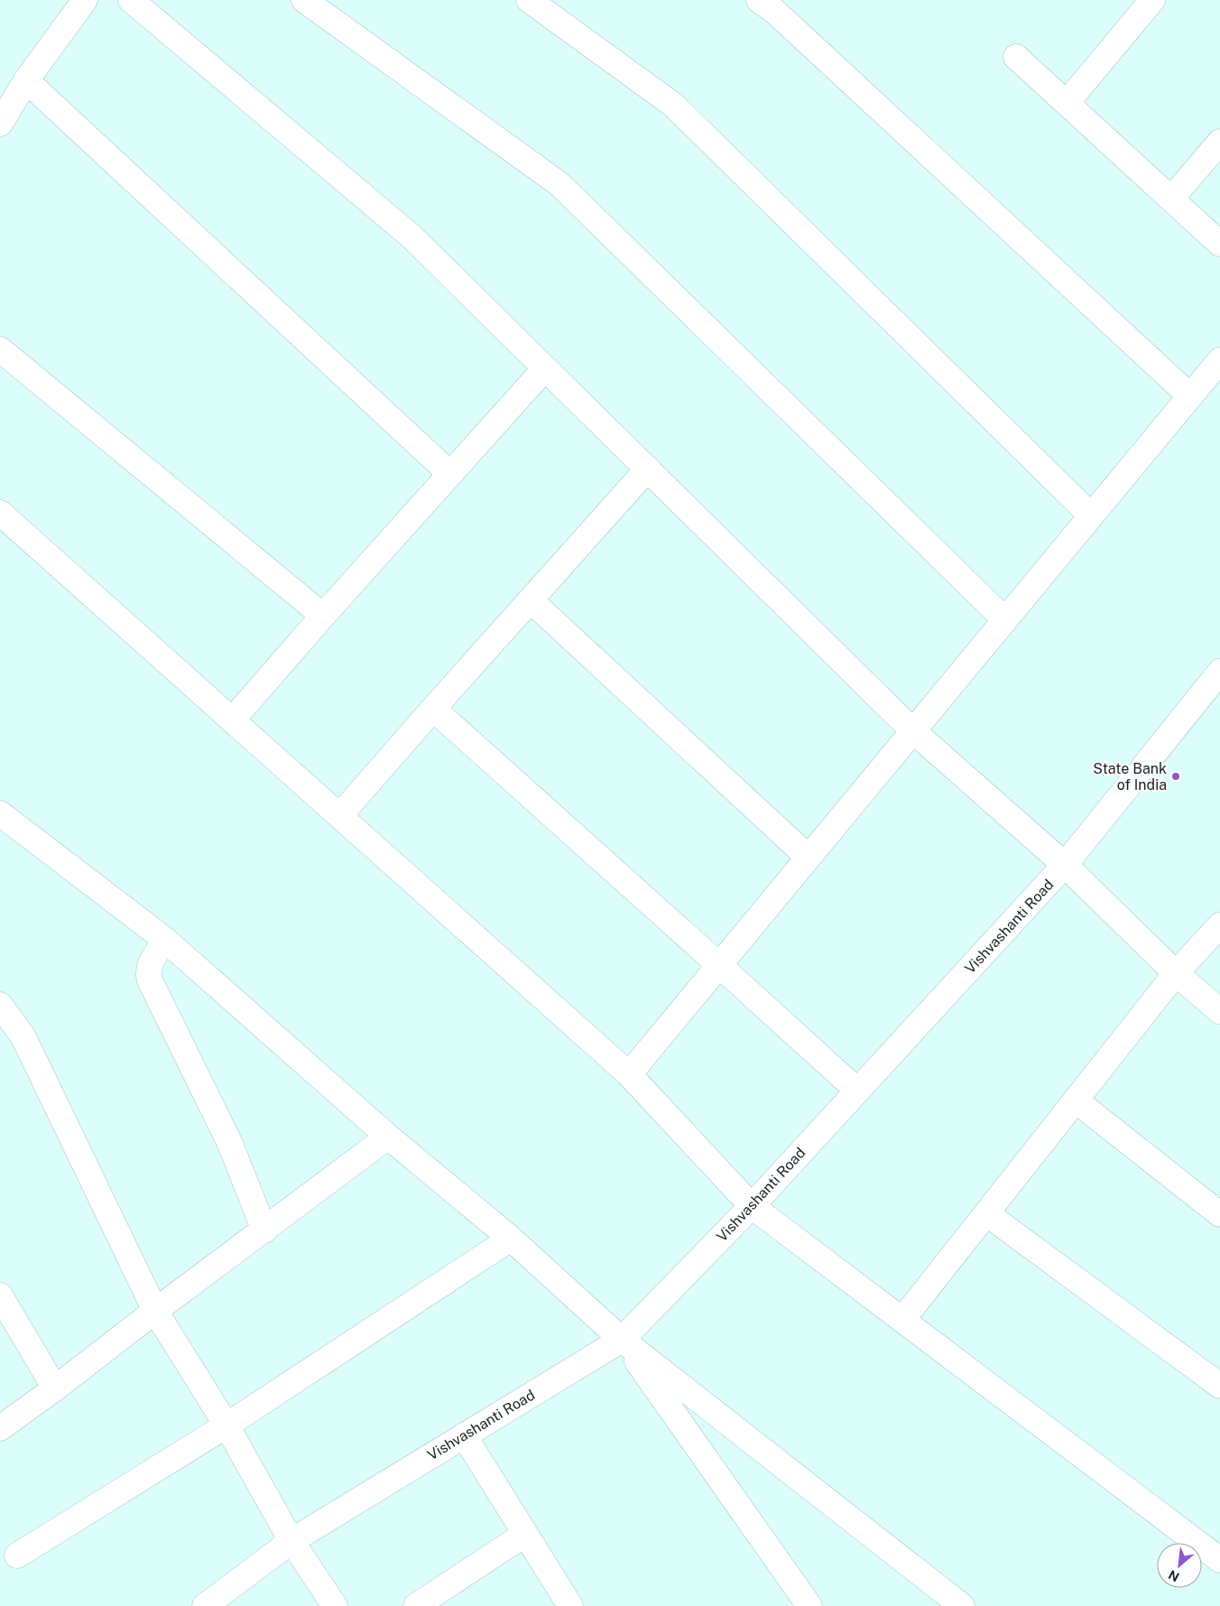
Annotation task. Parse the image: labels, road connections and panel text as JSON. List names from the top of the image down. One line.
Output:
{"streets":{"street":["Vishvashanti Road"]},"places":["State Bank of India"],"north":"bottom left"}
